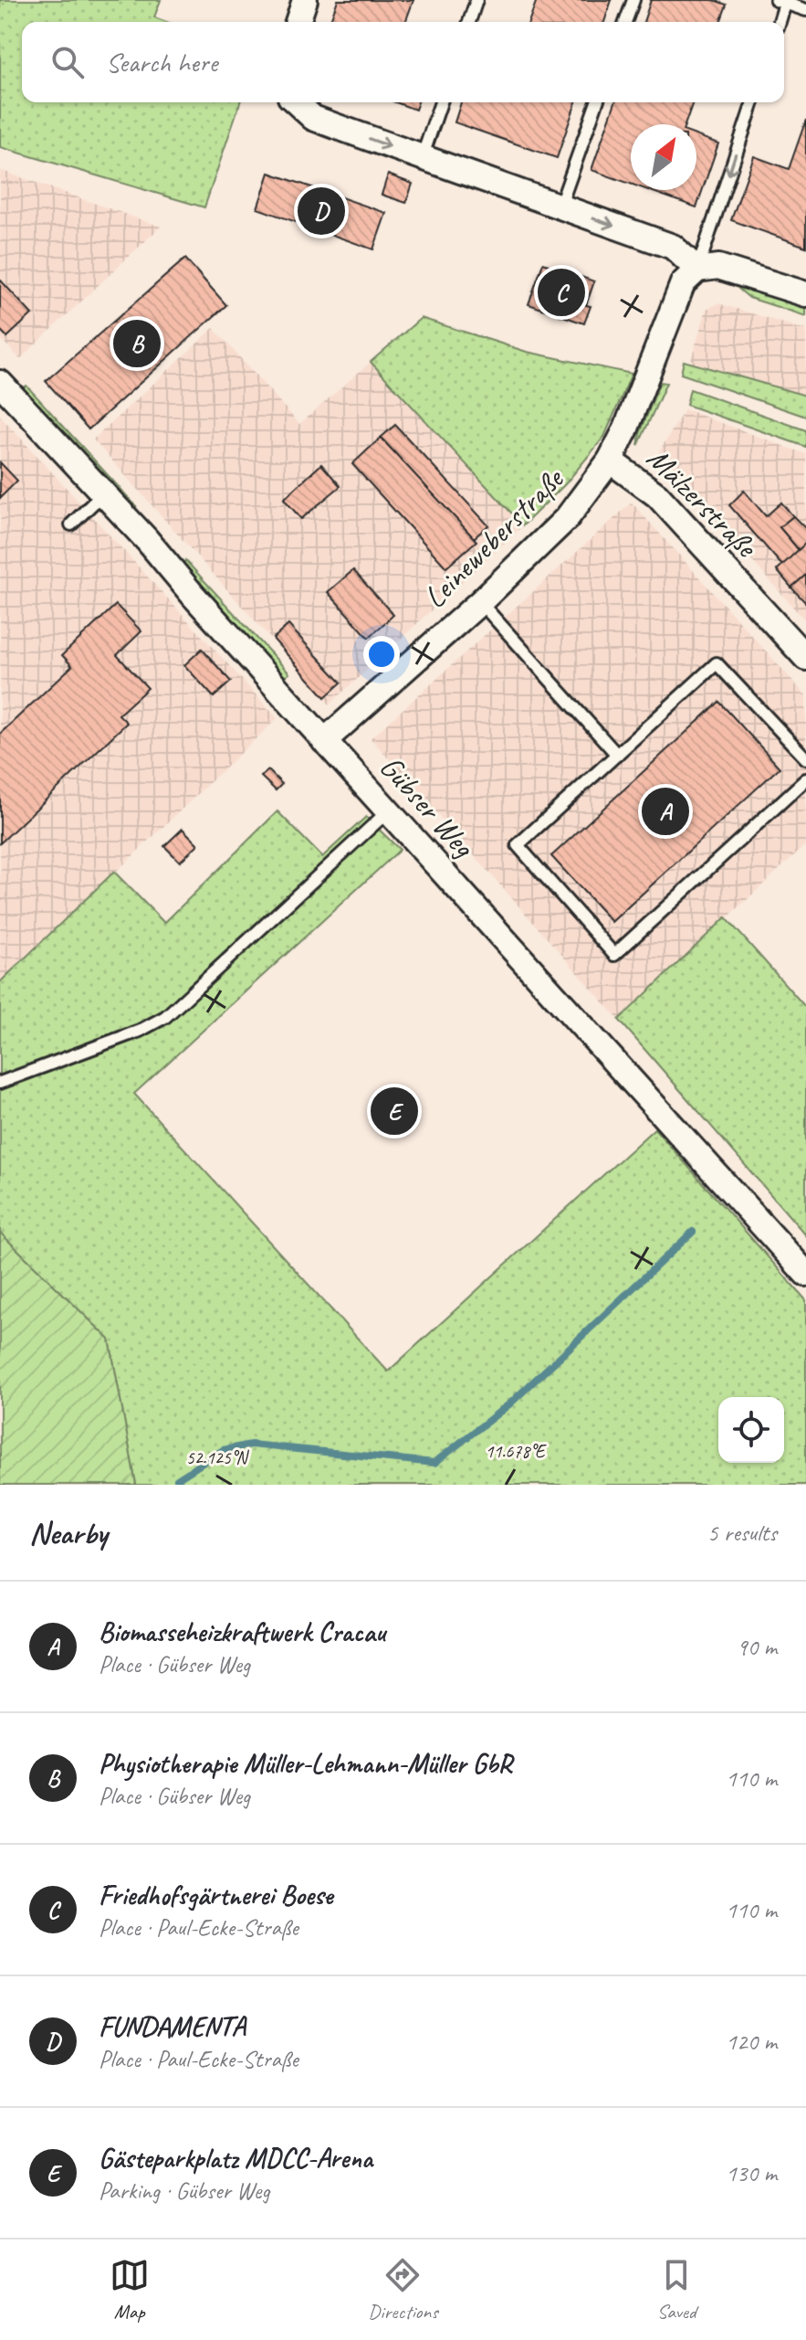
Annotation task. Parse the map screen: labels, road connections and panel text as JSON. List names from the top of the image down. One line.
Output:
{"streets":{"street":["Mälzerstraße","Leineweberstraße","Gübser Weg"]},"crossings":[["Mälzerstraße","Leineweberstraße"],["Leineweberstraße","Gübser Weg"]],"north":"top right","page":{"search":"Search here","pins":["D","C","B","A","E"],"heading":["Nearby","5 results"],"list":[{"mark":"A","name":"Biomasseheizkraftwerk Cracau","note":"Place · Gübser Weg","value":"90 m"},{"mark":"B","name":"Physiotherapie Müller-Lehmann-Müller GbR","note":"Place · Gübser Weg","value":"110 m"},{"mark":"C","name":"Friedhofsgärtnerei Boese","note":"Place · Paul-Ecke-Straße","value":"110 m"},{"mark":"D","name":"FUNDAMENTA","note":"Place · Paul-Ecke-Straße","value":"120 m"},{"mark":"E","name":"Gästeparkplatz MDCC-Arena","note":"Parking · Gübser Weg","value":"130 m"}],"nav":["Map","Directions","Saved"]},"coordinates":["11.678°E","52.125°N"]}
